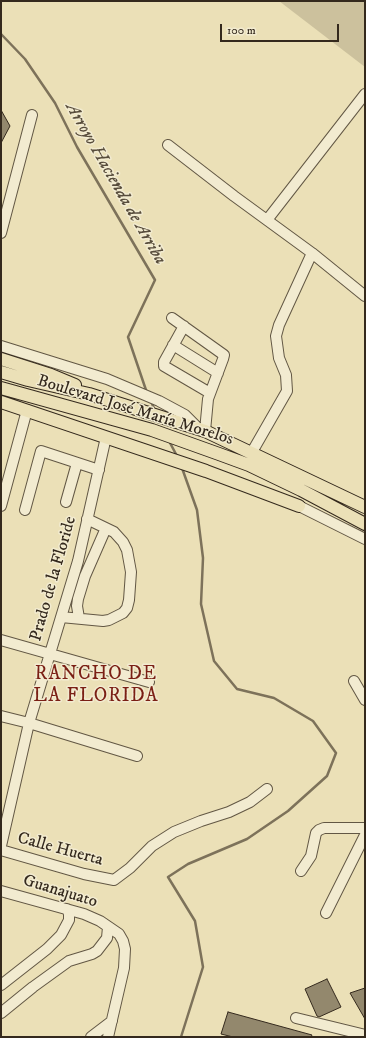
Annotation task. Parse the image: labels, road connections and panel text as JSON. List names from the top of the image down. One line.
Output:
{"streets":{"main road":["Boulevard José María Morelos"],"street":["Prado de la Floride","Calle Huerta","Guanajuato"]},"districts":["RANCHO DE LA FLORIDA"],"water":["Arroyo Hacienda de Arriba"],"scale_bar":"100 m"}
